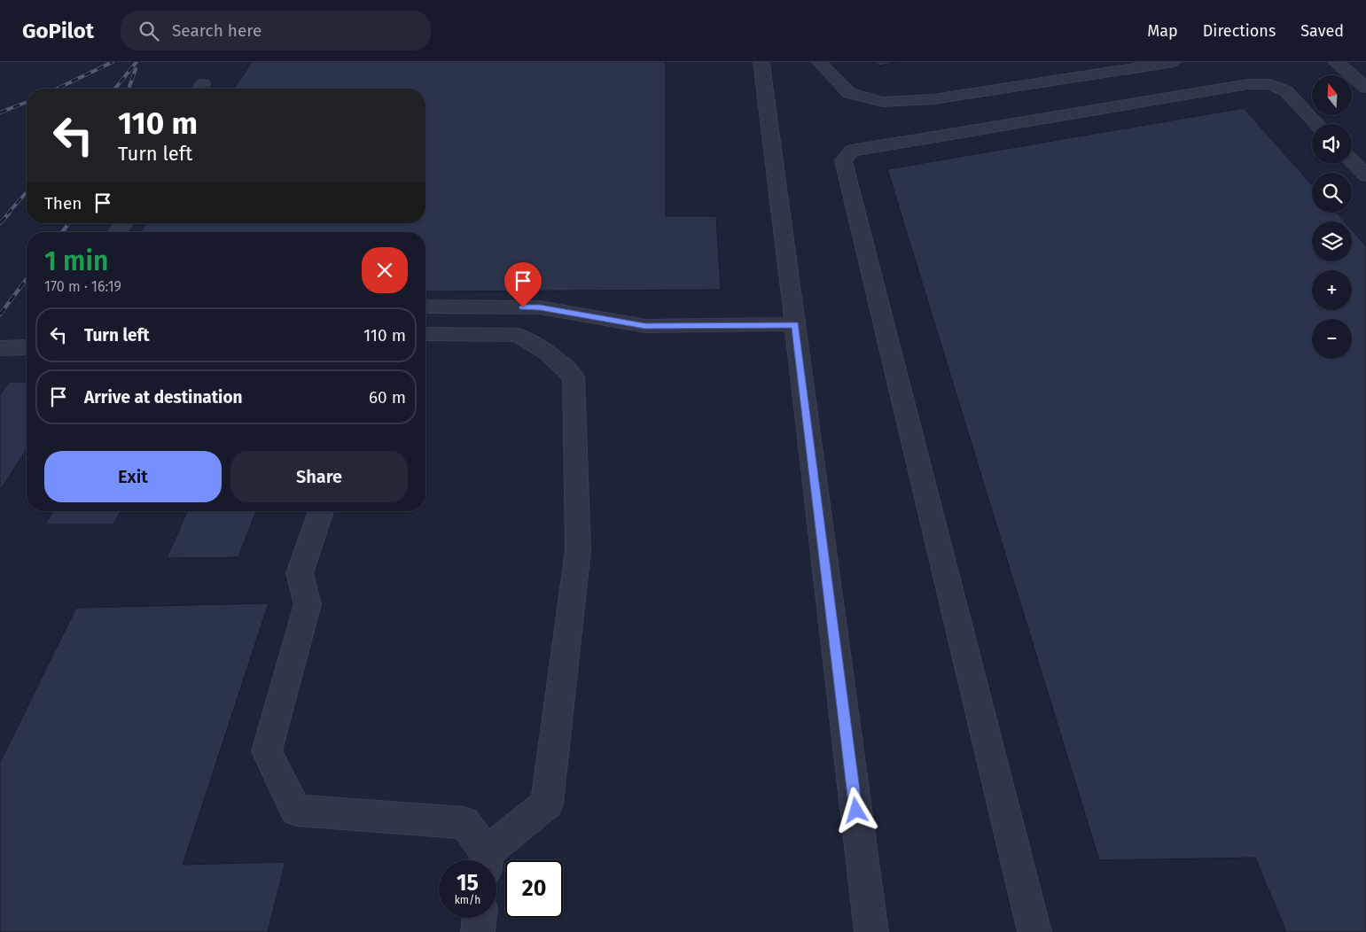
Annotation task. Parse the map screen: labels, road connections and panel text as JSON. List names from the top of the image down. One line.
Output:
{"north":"top","page":{"header":"GoPilot","search":"Search here","nav":["Map","Directions","Saved"],"map_buttons":["+","−"],"turn":["110 m","Turn left"],"then":"Then","heading":["1 min","170 m · 16:19"],"list":[{"name":"Turn left","value":"110 m"},{"name":"Arrive at destination","value":"60 m"}],"buttons":["Exit","Share"],"speed":"15 km/h","limit":"20"}}
